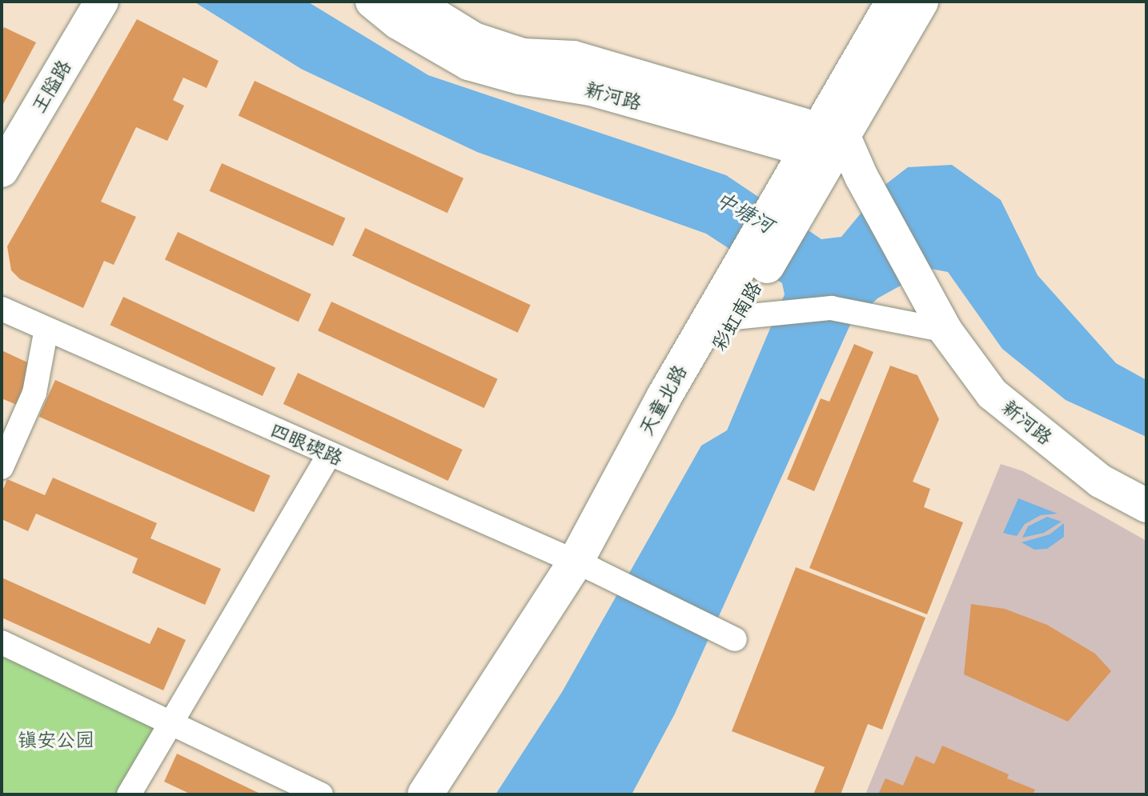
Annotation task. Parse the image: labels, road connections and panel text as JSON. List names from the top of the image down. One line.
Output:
{"streets":{"main road":["王隘路","新河路","彩虹南路","天童北路"],"street":["四眼碶路"]},"crossings":[["新河路","彩虹南路"],["彩虹南路","天童北路"],["彩虹南路","四眼碶路"],["天童北路","四眼碶路"]],"water":["中塘河"],"parks":["镇安公园"]}
